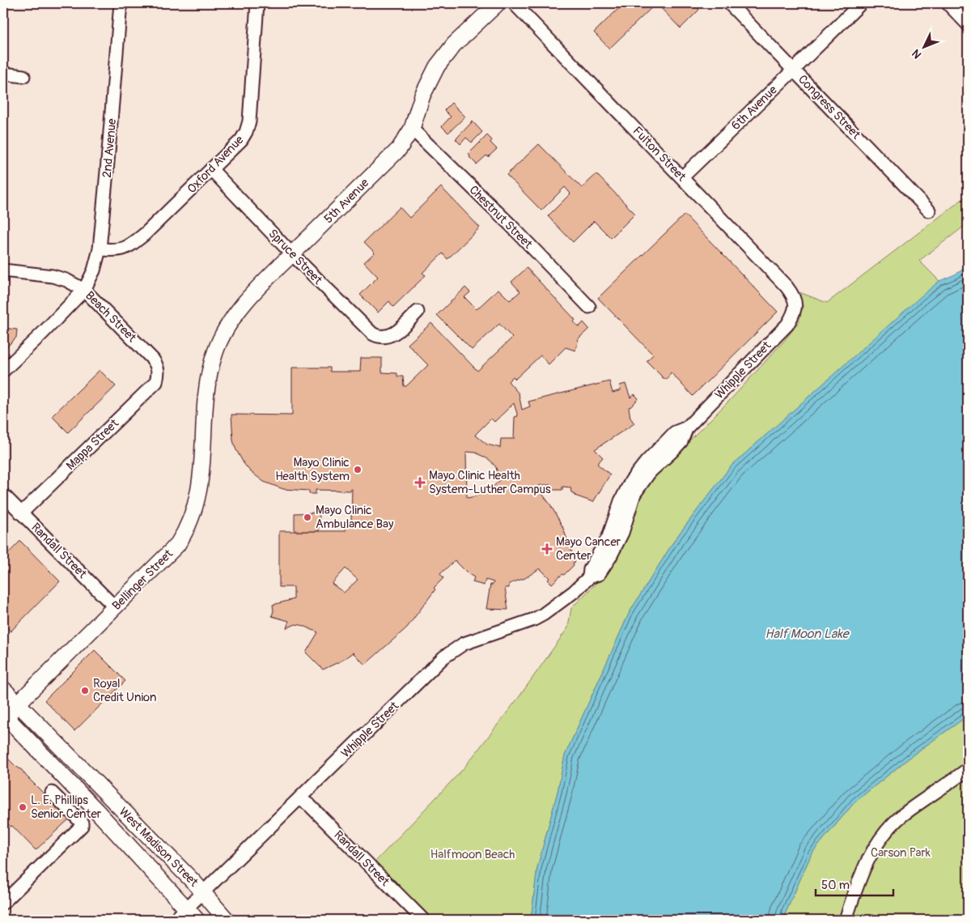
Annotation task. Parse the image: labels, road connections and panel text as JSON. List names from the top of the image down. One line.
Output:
{"streets":{"main road":["5th Avenue","Bellinger Street","West Madison Street"],"street":["Congress Street","6th Avenue","2nd Avenue","Fulton Street","Oxford Avenue","Chestnut Street","Spruce Street","Beach Street","Whipple Street","Mappa Street","Randall Street"]},"crossings":[["Congress Street","6th Avenue"],["6th Avenue","Fulton Street"],["2nd Avenue","Oxford Avenue"],["2nd Avenue","Beach Street"],["Fulton Street","Whipple Street"],["Oxford Avenue","Spruce Street"],["5th Avenue","Chestnut Street"],["5th Avenue","Spruce Street"],["5th Avenue","Bellinger Street"],["Beach Street","Mappa Street"],["Whipple Street","Randall Street"],["Whipple Street","West Madison Street"],["Mappa Street","Randall Street"],["Randall Street","Bellinger Street"],["Bellinger Street","West Madison Street"]],"water":["Half Moon Lake"],"parks":["Carson Park","Halfmoon Beach"],"places":{"other":["Mayo Clinic Health System","Mayo Clinic Ambulance Bay","Royal Credit Union","L. E. Phillips Senior Center"],"health":["Mayo Clinic Health System-Luther Campus","Mayo Cancer Center"]},"scale_bar":"50 m","north":"bottom left"}
